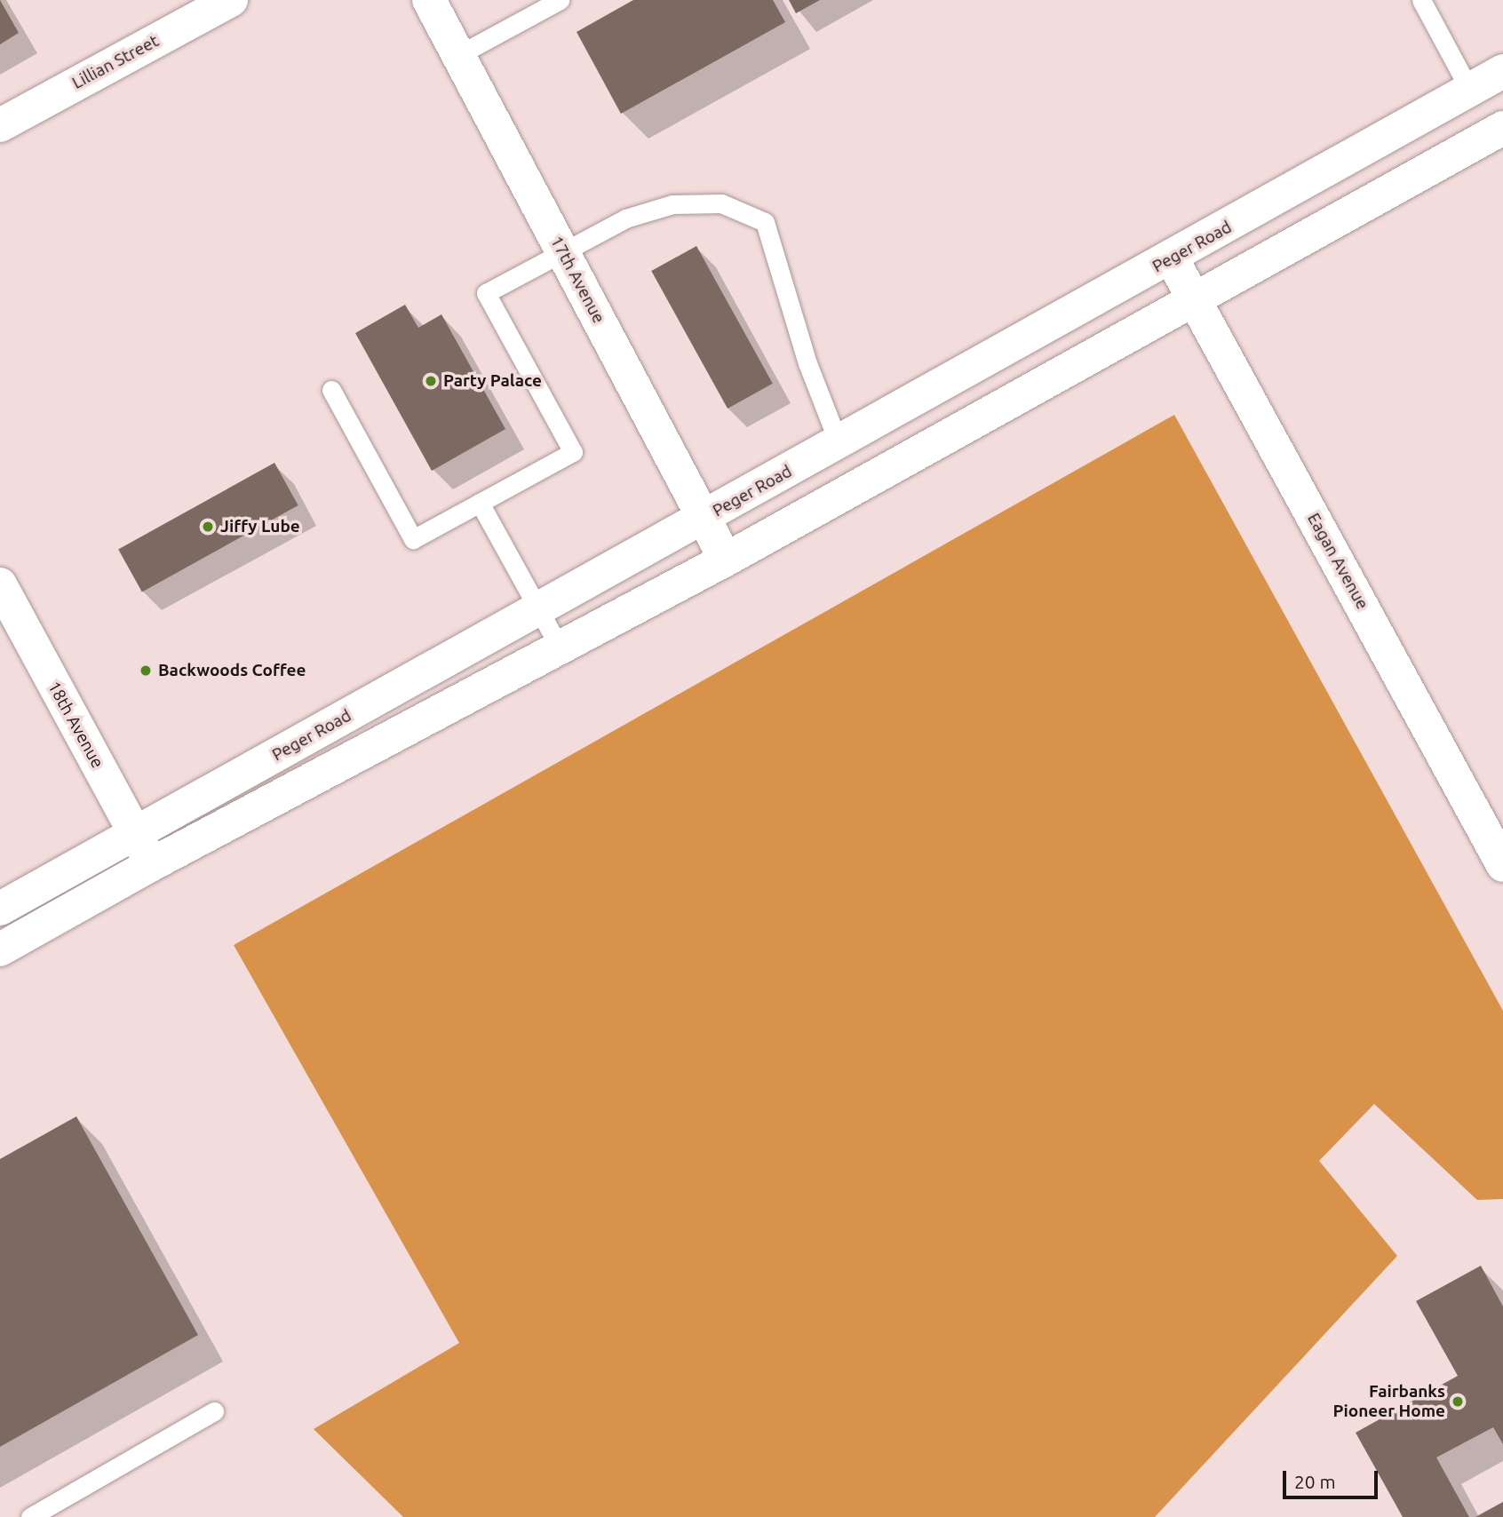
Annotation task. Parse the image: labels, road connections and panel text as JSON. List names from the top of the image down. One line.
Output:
{"streets":{"main road":["Lillian Street","Peger Road","17th Avenue","Eagan Avenue","18th Avenue"]},"crossings":[["Peger Road","17th Avenue"],["Peger Road","Eagan Avenue"],["Peger Road","18th Avenue"]],"places":["Party Palace","Jiffy Lube","Backwoods Coffee","Fairbanks Pioneer Home"],"scale_bar":"20 m"}
